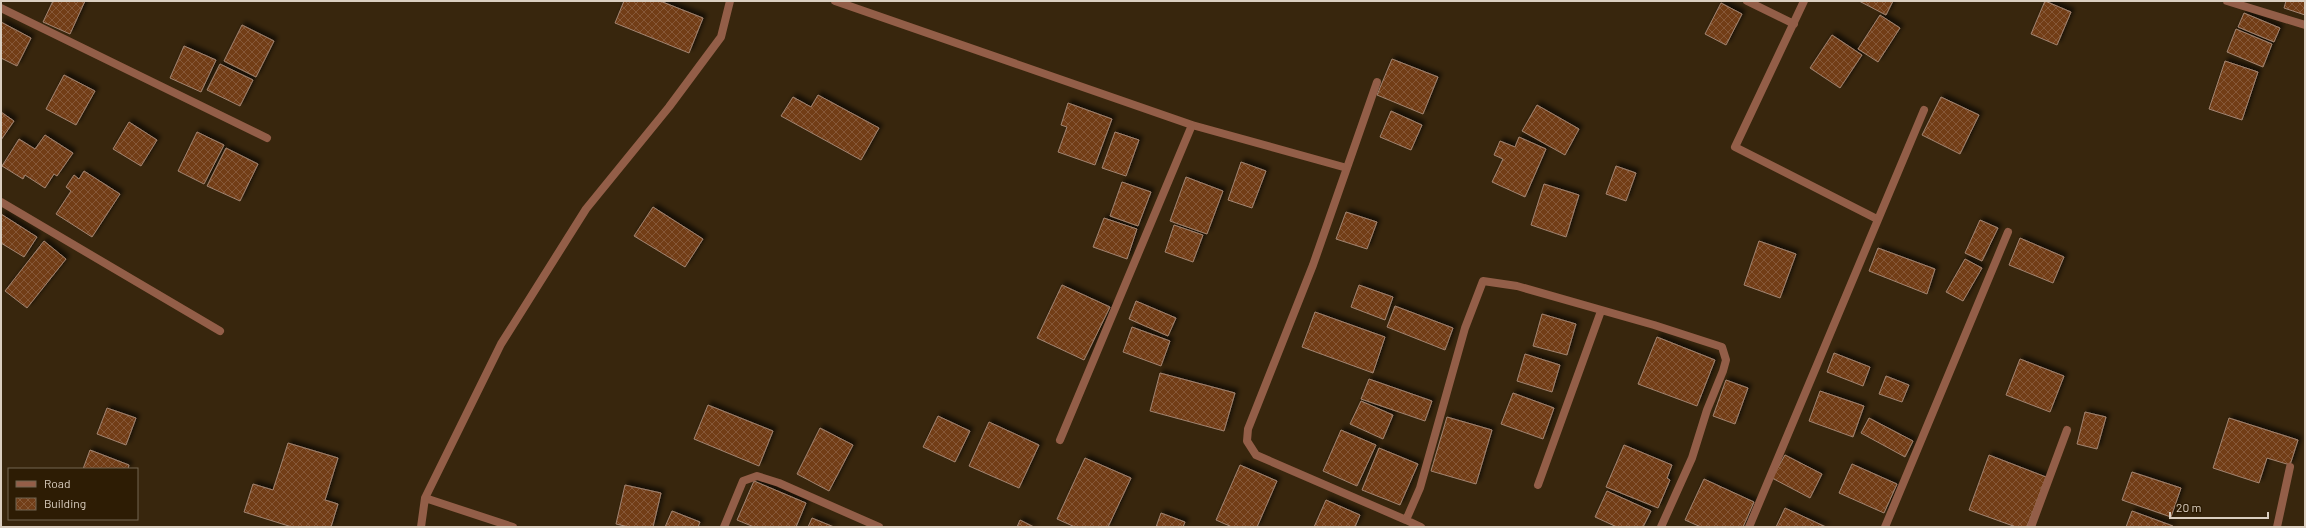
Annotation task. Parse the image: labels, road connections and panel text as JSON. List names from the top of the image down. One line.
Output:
{"legend":["Road","Building"],"scale_bar":"20 m"}
